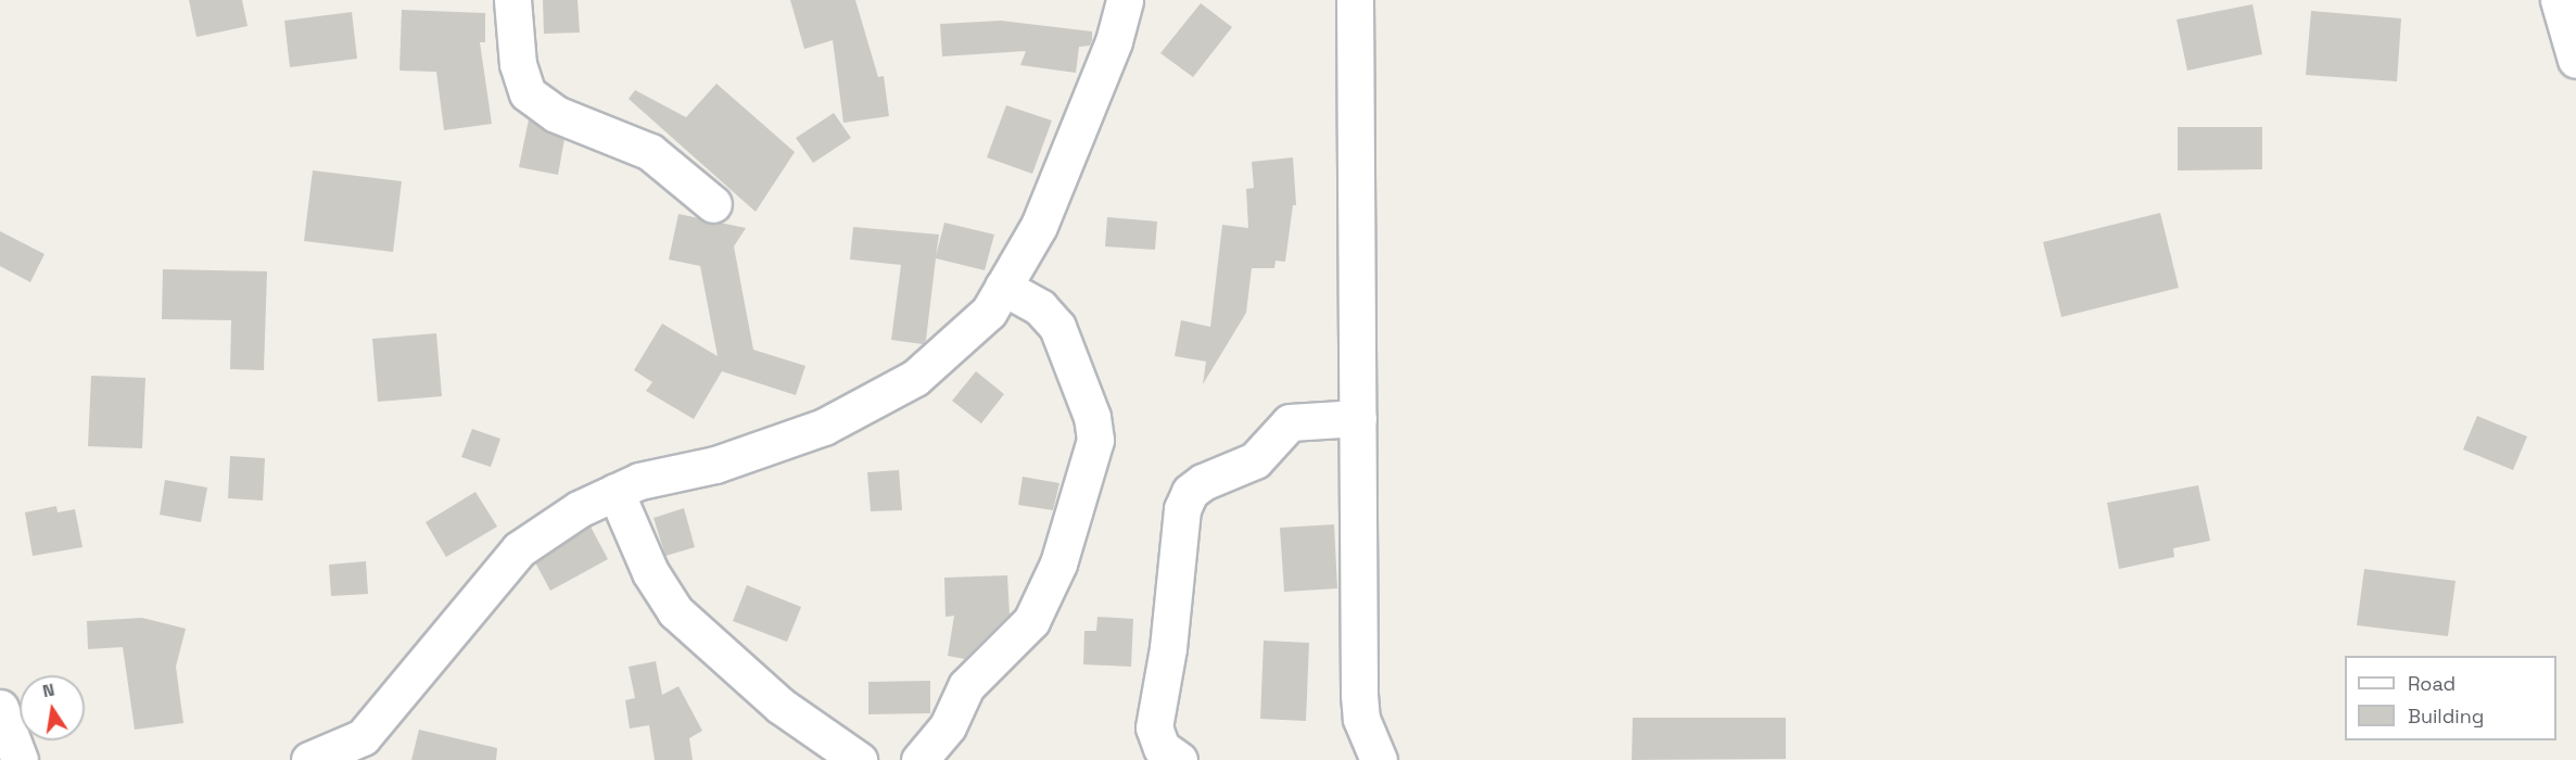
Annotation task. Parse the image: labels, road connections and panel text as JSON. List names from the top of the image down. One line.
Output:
{"legend":["Road","Building"],"north":"top"}
